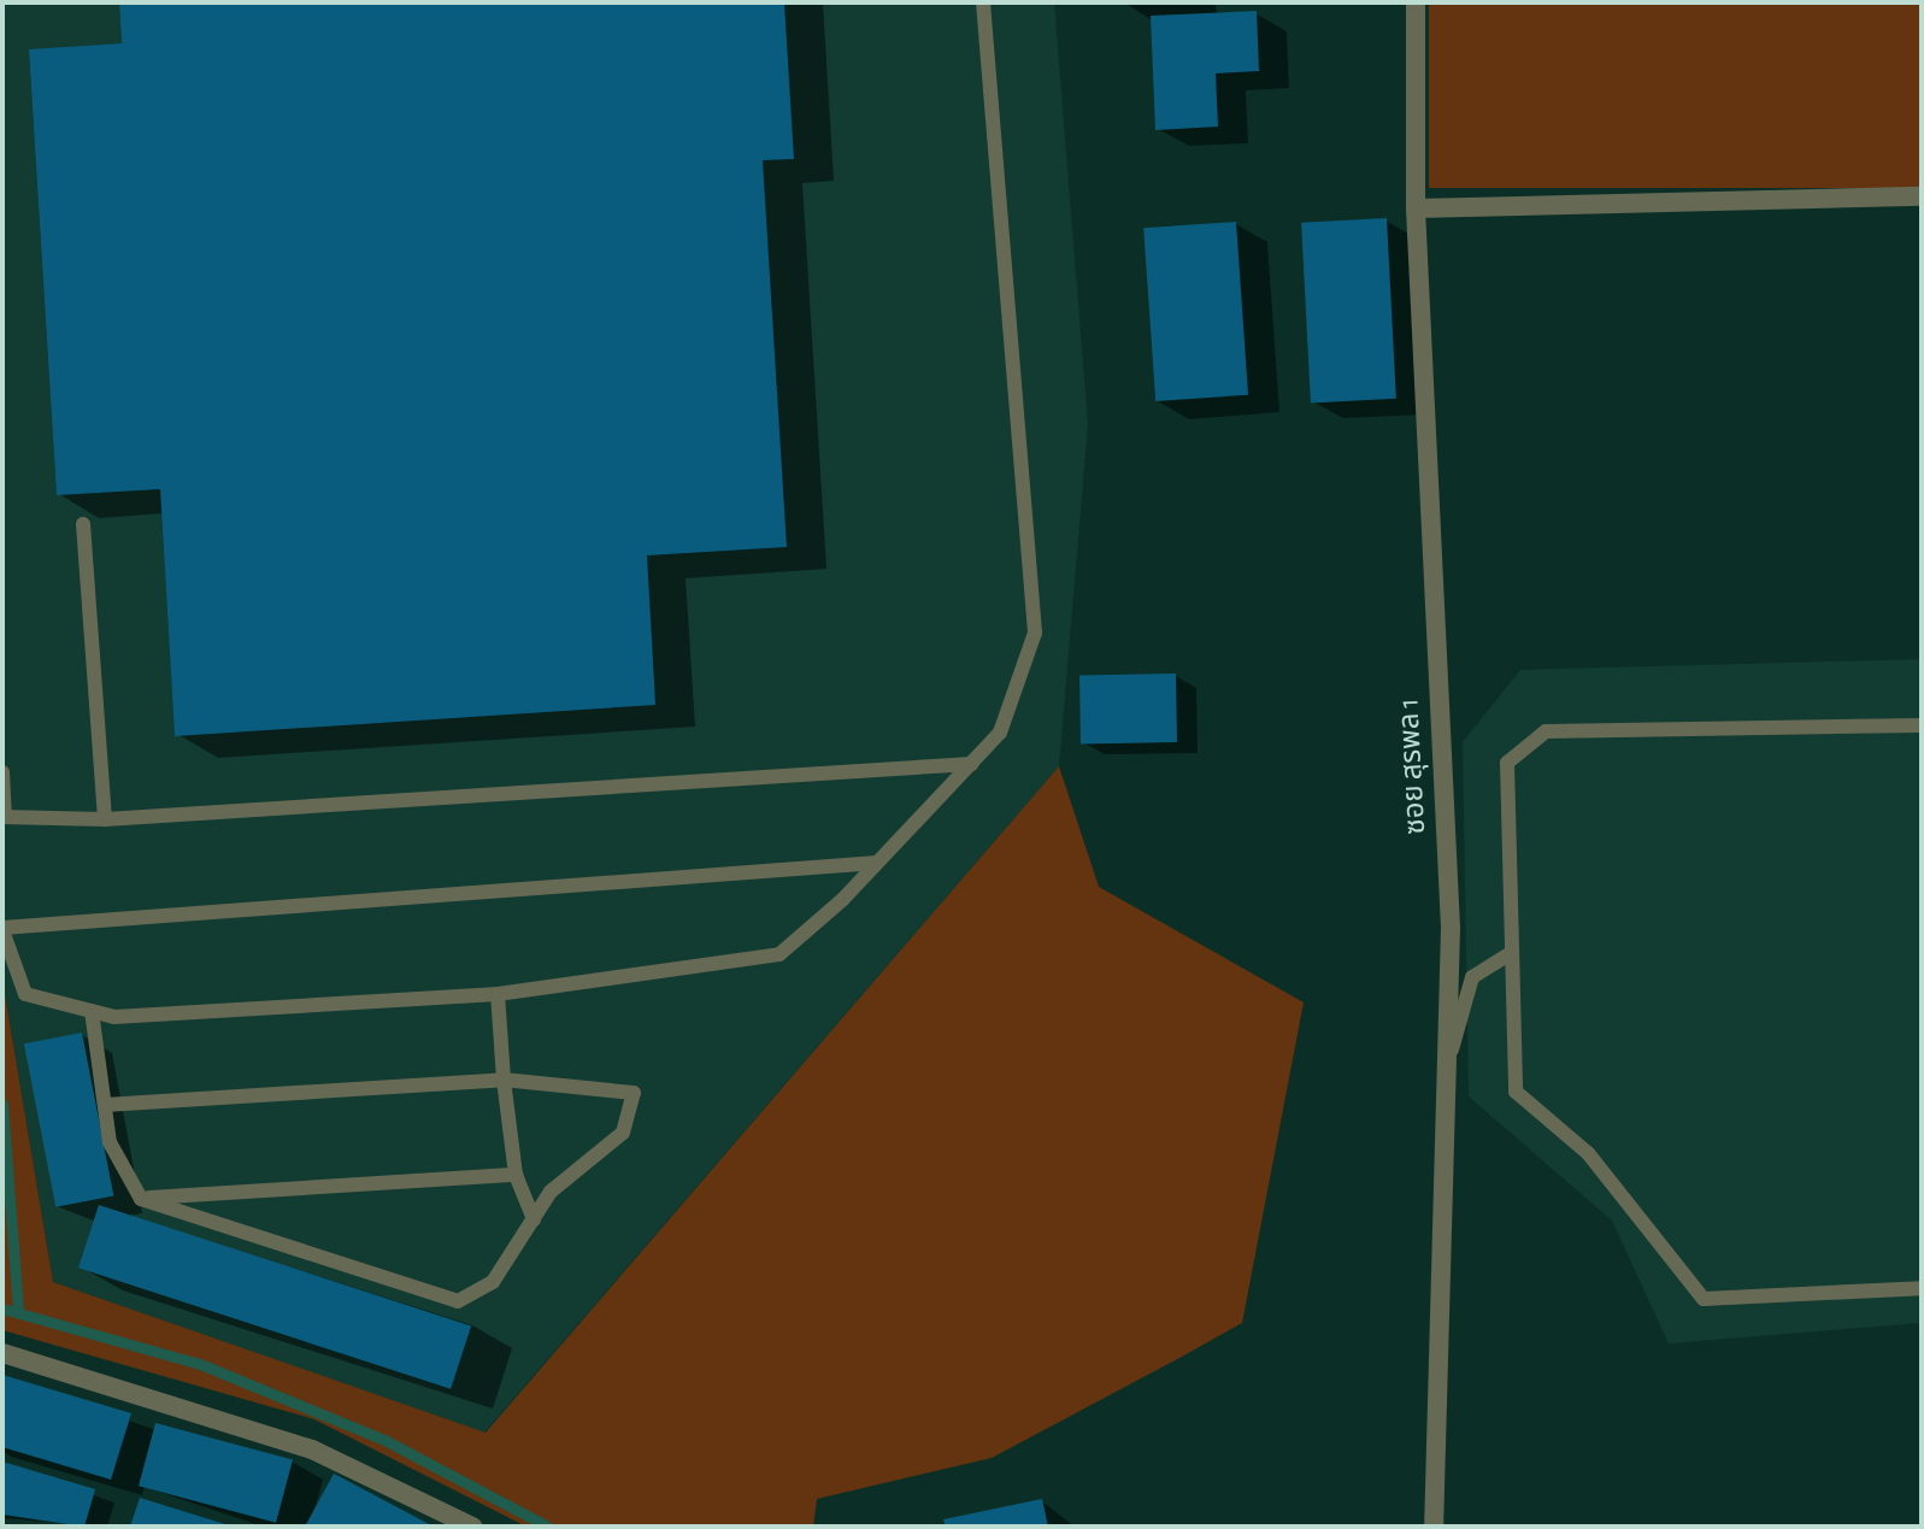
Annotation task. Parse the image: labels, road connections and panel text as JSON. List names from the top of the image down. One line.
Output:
{"streets":{"street":["ซอย สุรพล 1"]}}
